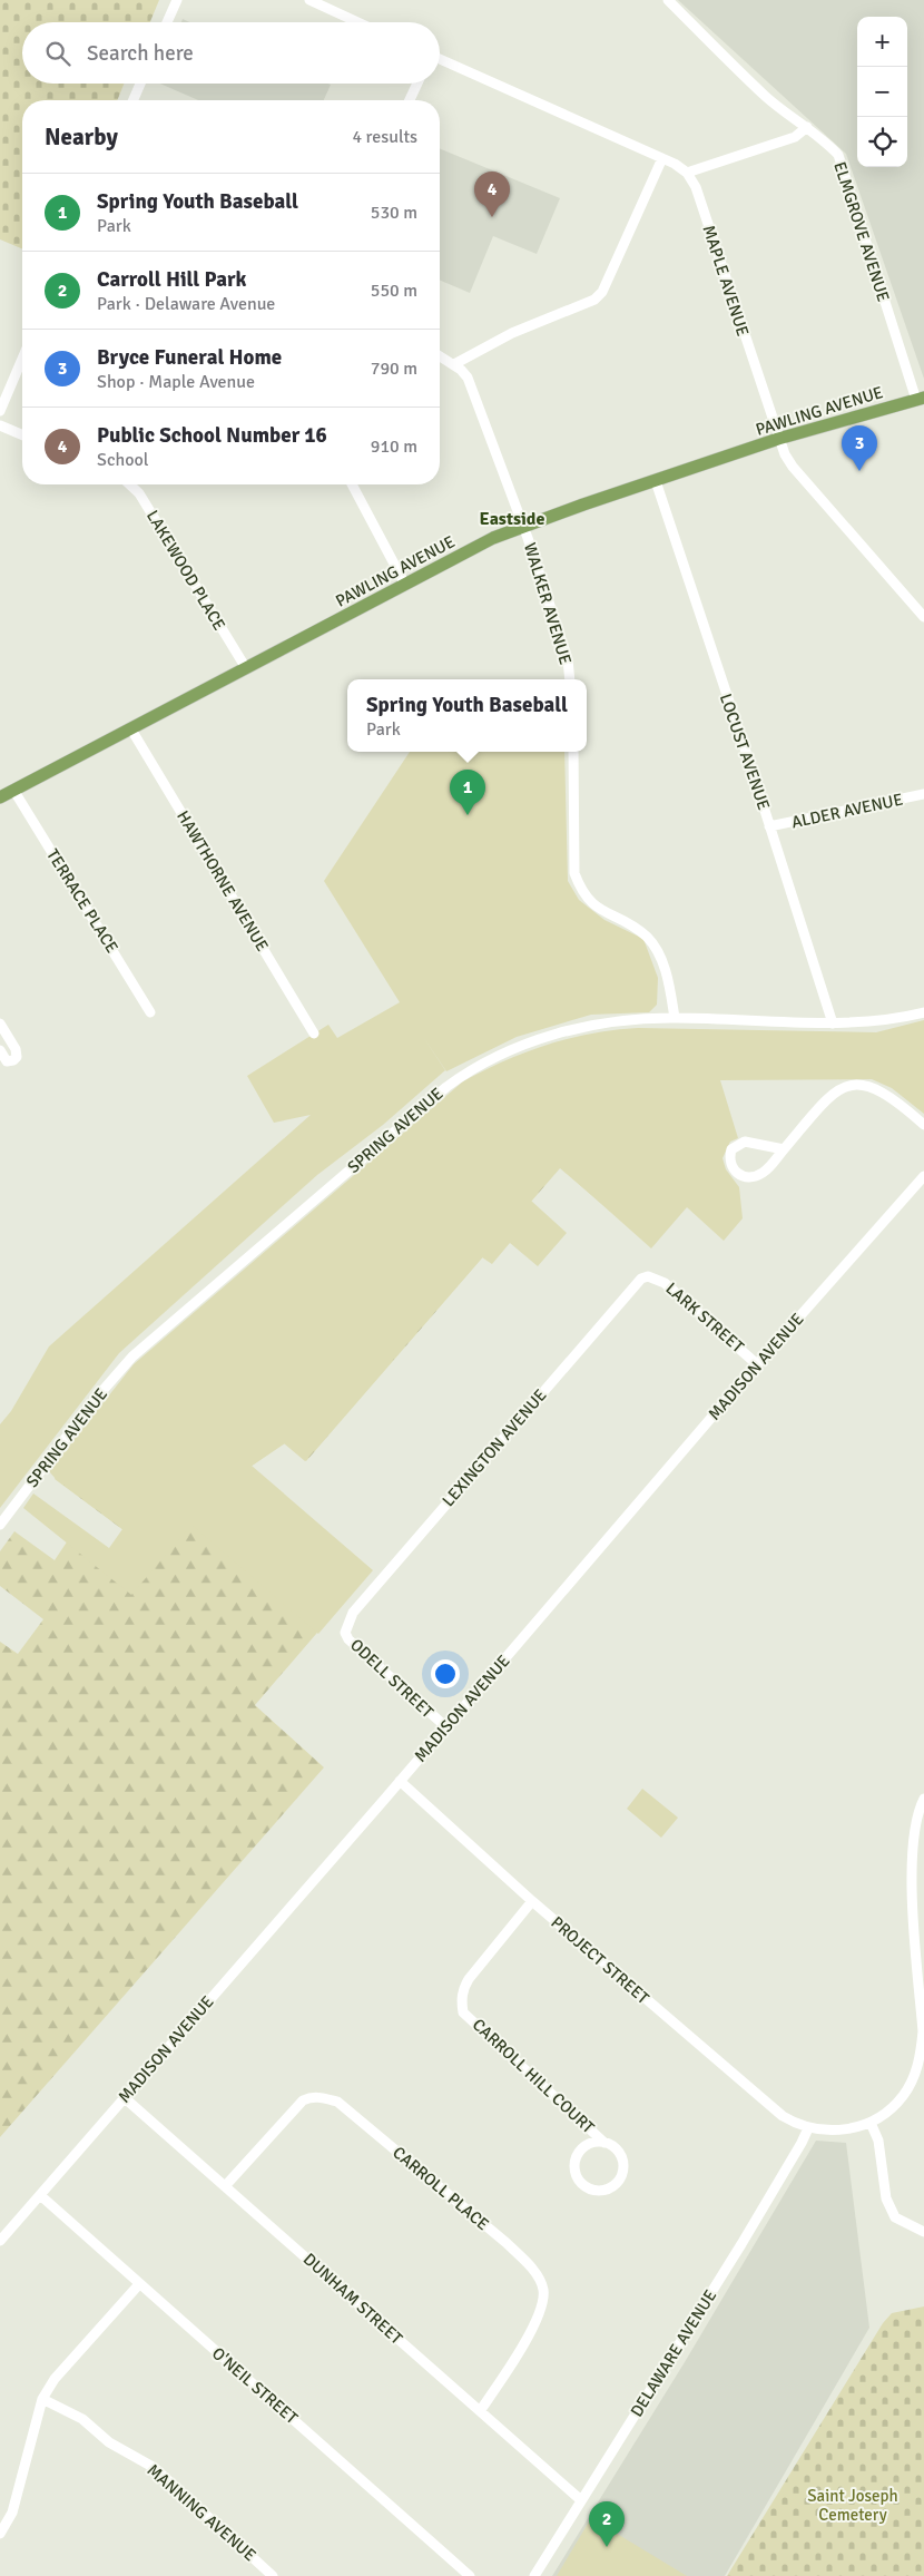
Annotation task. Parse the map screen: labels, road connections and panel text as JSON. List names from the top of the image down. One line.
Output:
{"streets":{"main road":["PAWLING AVENUE"],"street":["ELMGROVE AVENUE","MAPLE AVENUE","LAKEWOOD PLACE","WALKER AVENUE","LOCUST AVENUE","ALDER AVENUE","HAWTHORNE AVENUE","TERRACE PLACE","SPRING AVENUE","LARK STREET","MADISON AVENUE","LEXINGTON AVENUE","ODELL STREET","PROJECT STREET","CARROLL HILL COURT","CARROLL PLACE","DUNHAM STREET","DELAWARE AVENUE","O'NEIL STREET","MANNING AVENUE"]},"crossings":[["ELMGROVE AVENUE","PAWLING AVENUE"],["MAPLE AVENUE","PAWLING AVENUE"],["PAWLING AVENUE","LAKEWOOD PLACE"],["PAWLING AVENUE","WALKER AVENUE"],["PAWLING AVENUE","LOCUST AVENUE"],["PAWLING AVENUE","HAWTHORNE AVENUE"],["PAWLING AVENUE","TERRACE PLACE"],["LOCUST AVENUE","ALDER AVENUE"],["LOCUST AVENUE","SPRING AVENUE"],["LARK STREET","MADISON AVENUE"],["LARK STREET","LEXINGTON AVENUE"],["MADISON AVENUE","ODELL STREET"],["MADISON AVENUE","PROJECT STREET"],["MADISON AVENUE","DUNHAM STREET"],["MADISON AVENUE","O'NEIL STREET"],["LEXINGTON AVENUE","ODELL STREET"],["PROJECT STREET","CARROLL HILL COURT"],["PROJECT STREET","DELAWARE AVENUE"],["CARROLL PLACE","DUNHAM STREET"],["DUNHAM STREET","DELAWARE AVENUE"]],"districts":["Eastside"],"parks":["Saint Joseph Cemetery"],"page":{"map_buttons":["+","−"],"search":"Search here","heading":["Nearby","4 results"],"pins":["4","3","1","2"],"list":[{"mark":"1","name":"Spring Youth Baseball","note":"Park","value":"530 m"},{"mark":"2","name":"Carroll Hill Park","note":"Park · Delaware Avenue","value":"550 m"},{"mark":"3","name":"Bryce Funeral Home","note":"Shop · Maple Avenue","value":"790 m"},{"mark":"4","name":"Public School Number 16","note":"School","value":"910 m"}],"popup":["Spring Youth Baseball","Park"]}}
